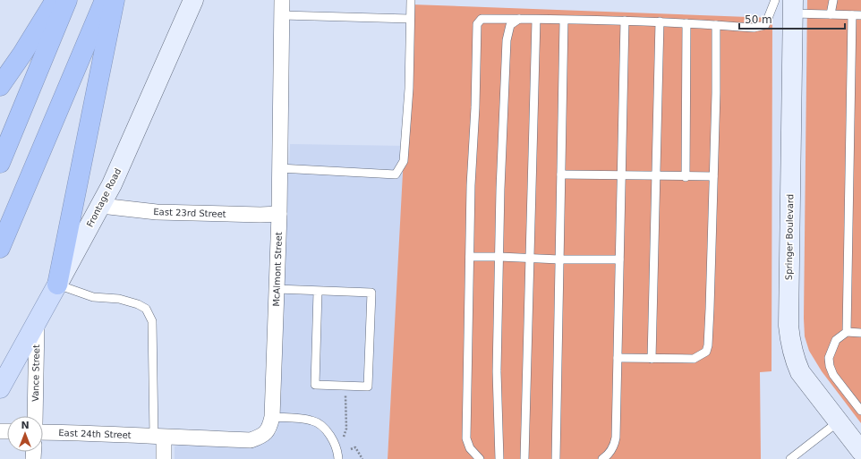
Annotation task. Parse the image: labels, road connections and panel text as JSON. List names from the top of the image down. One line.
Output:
{"streets":{"main road":["Frontage Road","Springer Boulevard"],"street":["East 23rd Street","McAlmont Street","Vance Street","East 24th Street"]},"crossings":[["Frontage Road","East 23rd Street"],["Frontage Road","Vance Street"],["East 23rd Street","McAlmont Street"],["McAlmont Street","East 24th Street"]],"scale_bar":"50 m","north":"top"}
